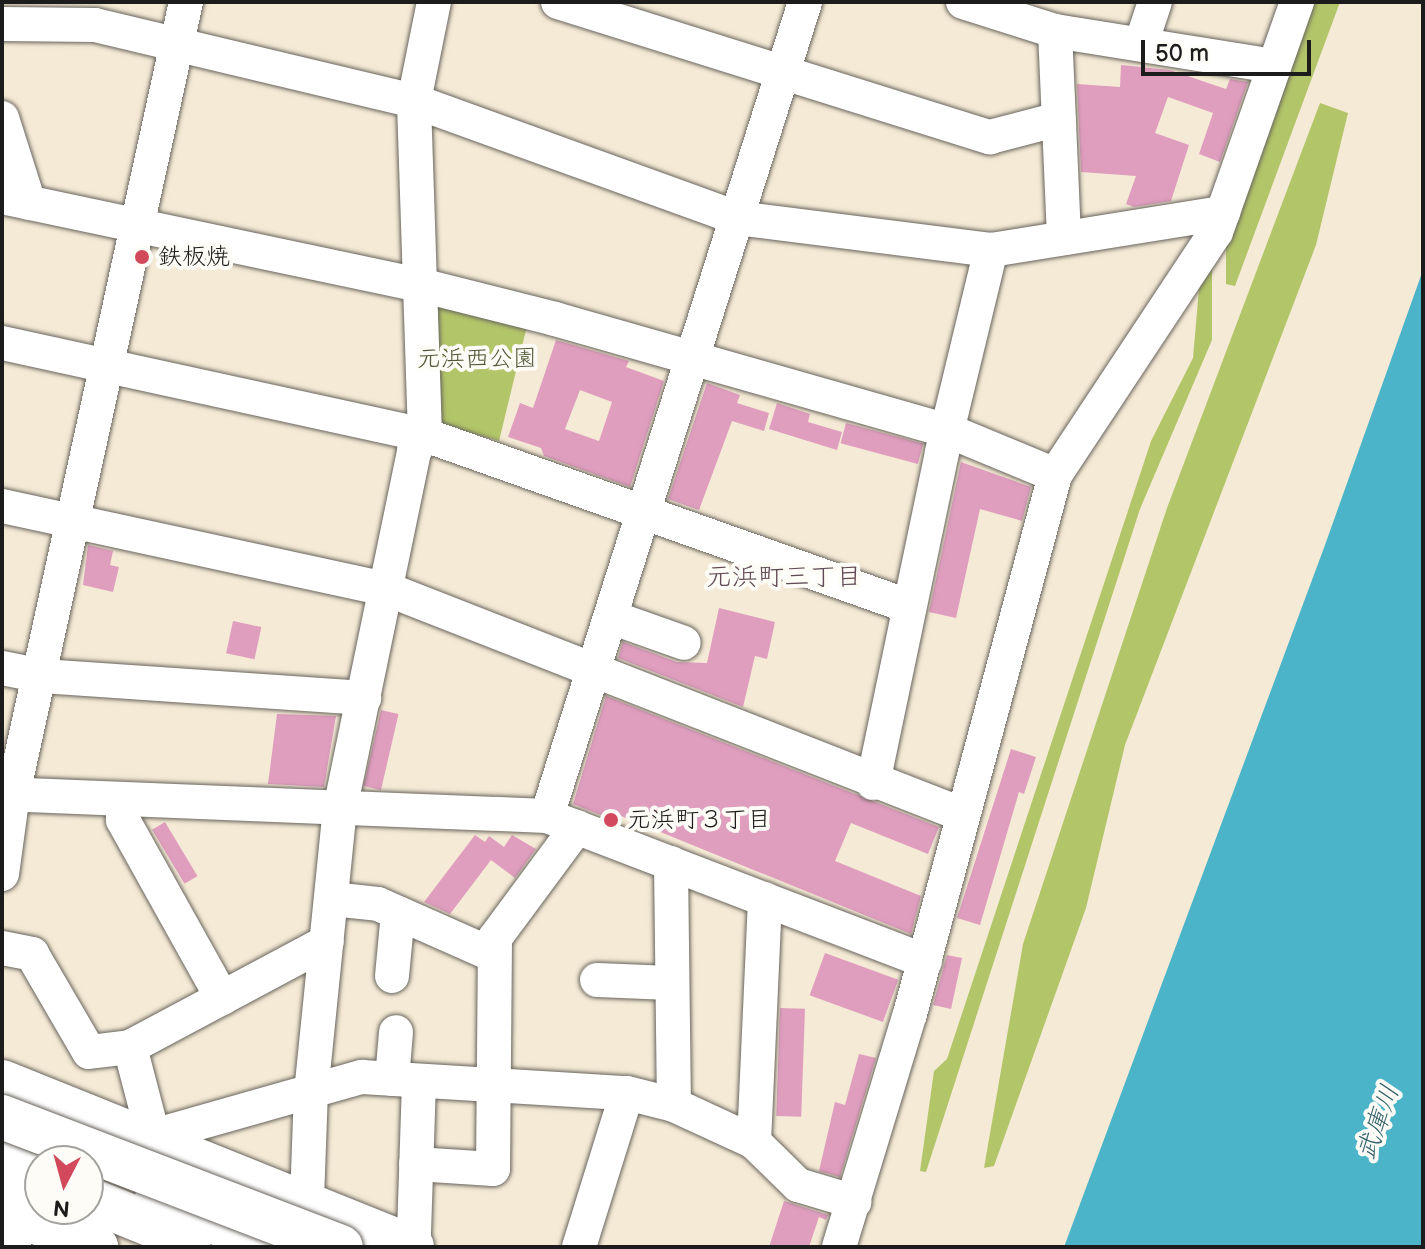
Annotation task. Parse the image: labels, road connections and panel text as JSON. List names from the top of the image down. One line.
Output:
{"districts":["元浜町三丁目"],"water":["武庫川"],"parks":["元浜西公園"],"places":["鉄板焼","元浜町３丁目"],"scale_bar":"50 m","north":"bottom"}
